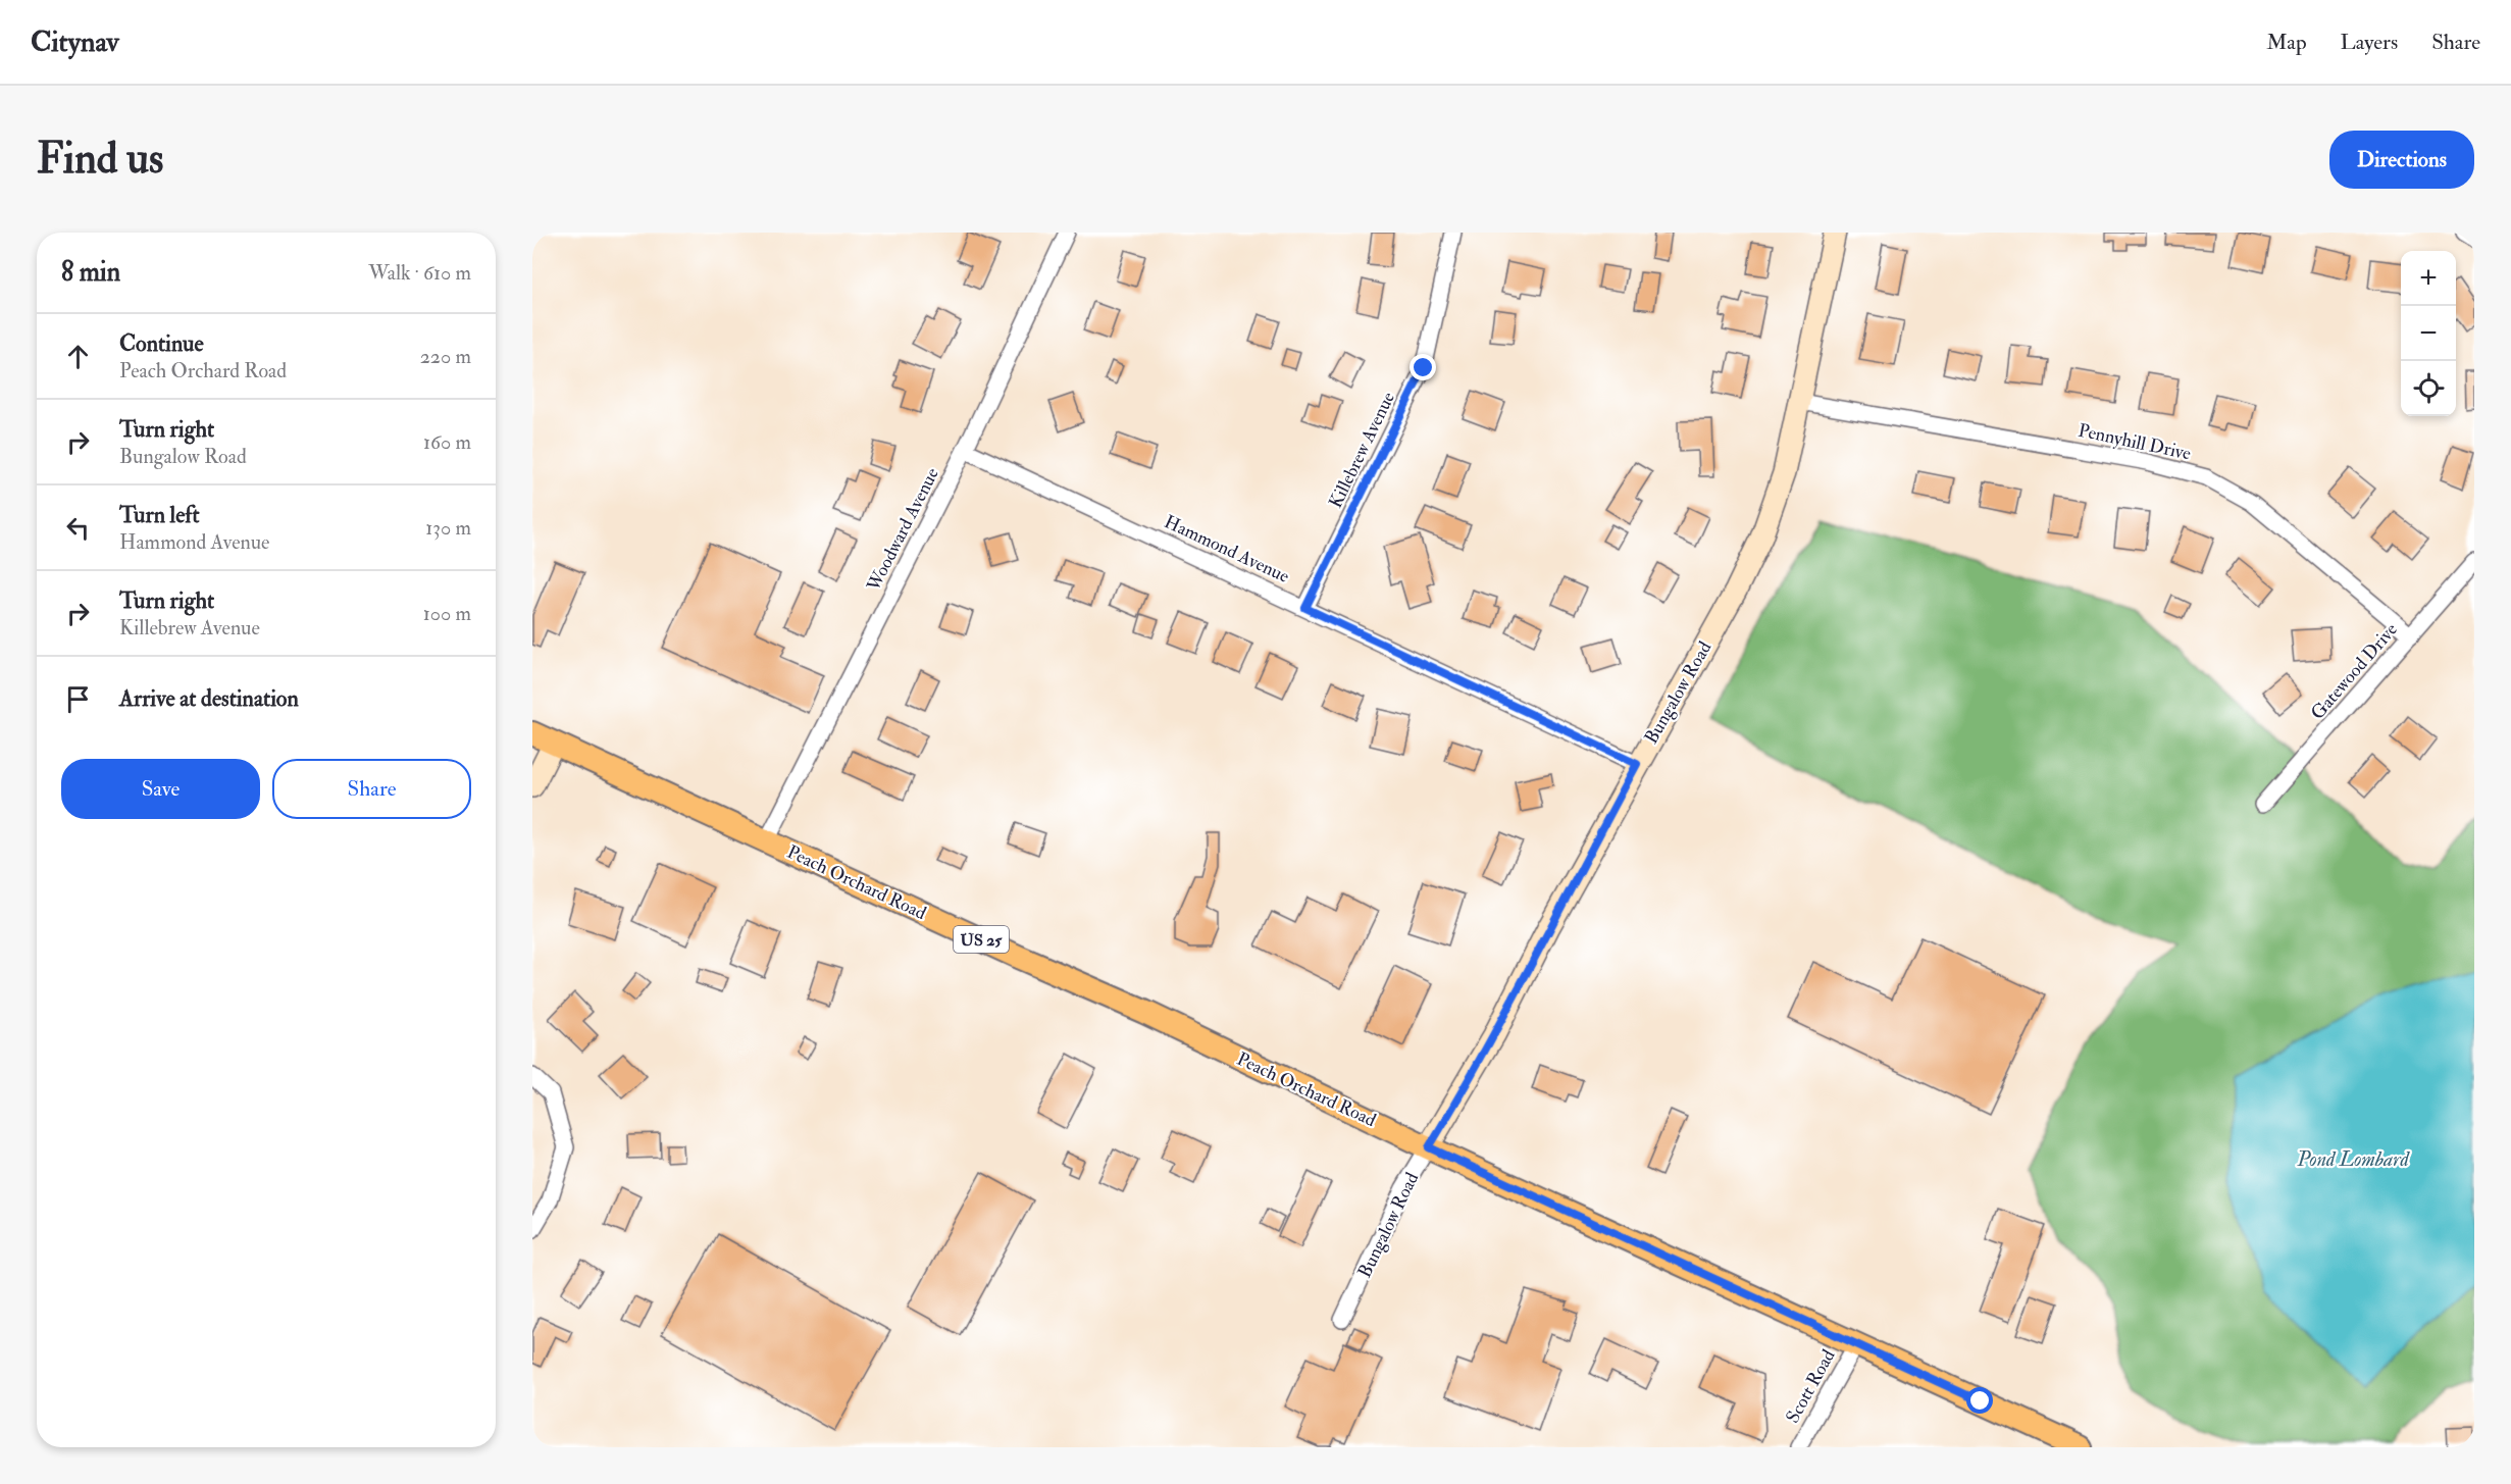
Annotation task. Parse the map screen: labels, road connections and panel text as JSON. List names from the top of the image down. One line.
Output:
{"streets":{"main road":["Peach Orchard Road","US 25"],"street":["Pennyhill Drive","Killebrew Avenue","Woodward Avenue","Hammond Avenue","Gatewood Drive","Bungalow Road","Scott Road"]},"crossings":[["Pennyhill Drive","Gatewood Drive"],["Pennyhill Drive","Bungalow Road"],["Killebrew Avenue","Hammond Avenue"],["Woodward Avenue","Hammond Avenue"],["Woodward Avenue","Peach Orchard Road"],["Hammond Avenue","Bungalow Road"],["Bungalow Road","Peach Orchard Road"],["Peach Orchard Road","Scott Road"]],"water":["Pond Lombard"],"page":{"header":"Citynav","nav":["Map","Layers","Share"],"buttons":["Directions",["Save","Share"]],"title":"Find us","heading":["8 min","Walk · 610 m"],"map_buttons":["+","−"],"list":[["Continue","Peach Orchard Road","220 m"],["Turn right","Bungalow Road","160 m"],["Turn left","Hammond Avenue","130 m"],["Turn right","Killebrew Avenue","100 m"],"Arrive at destination"]}}
